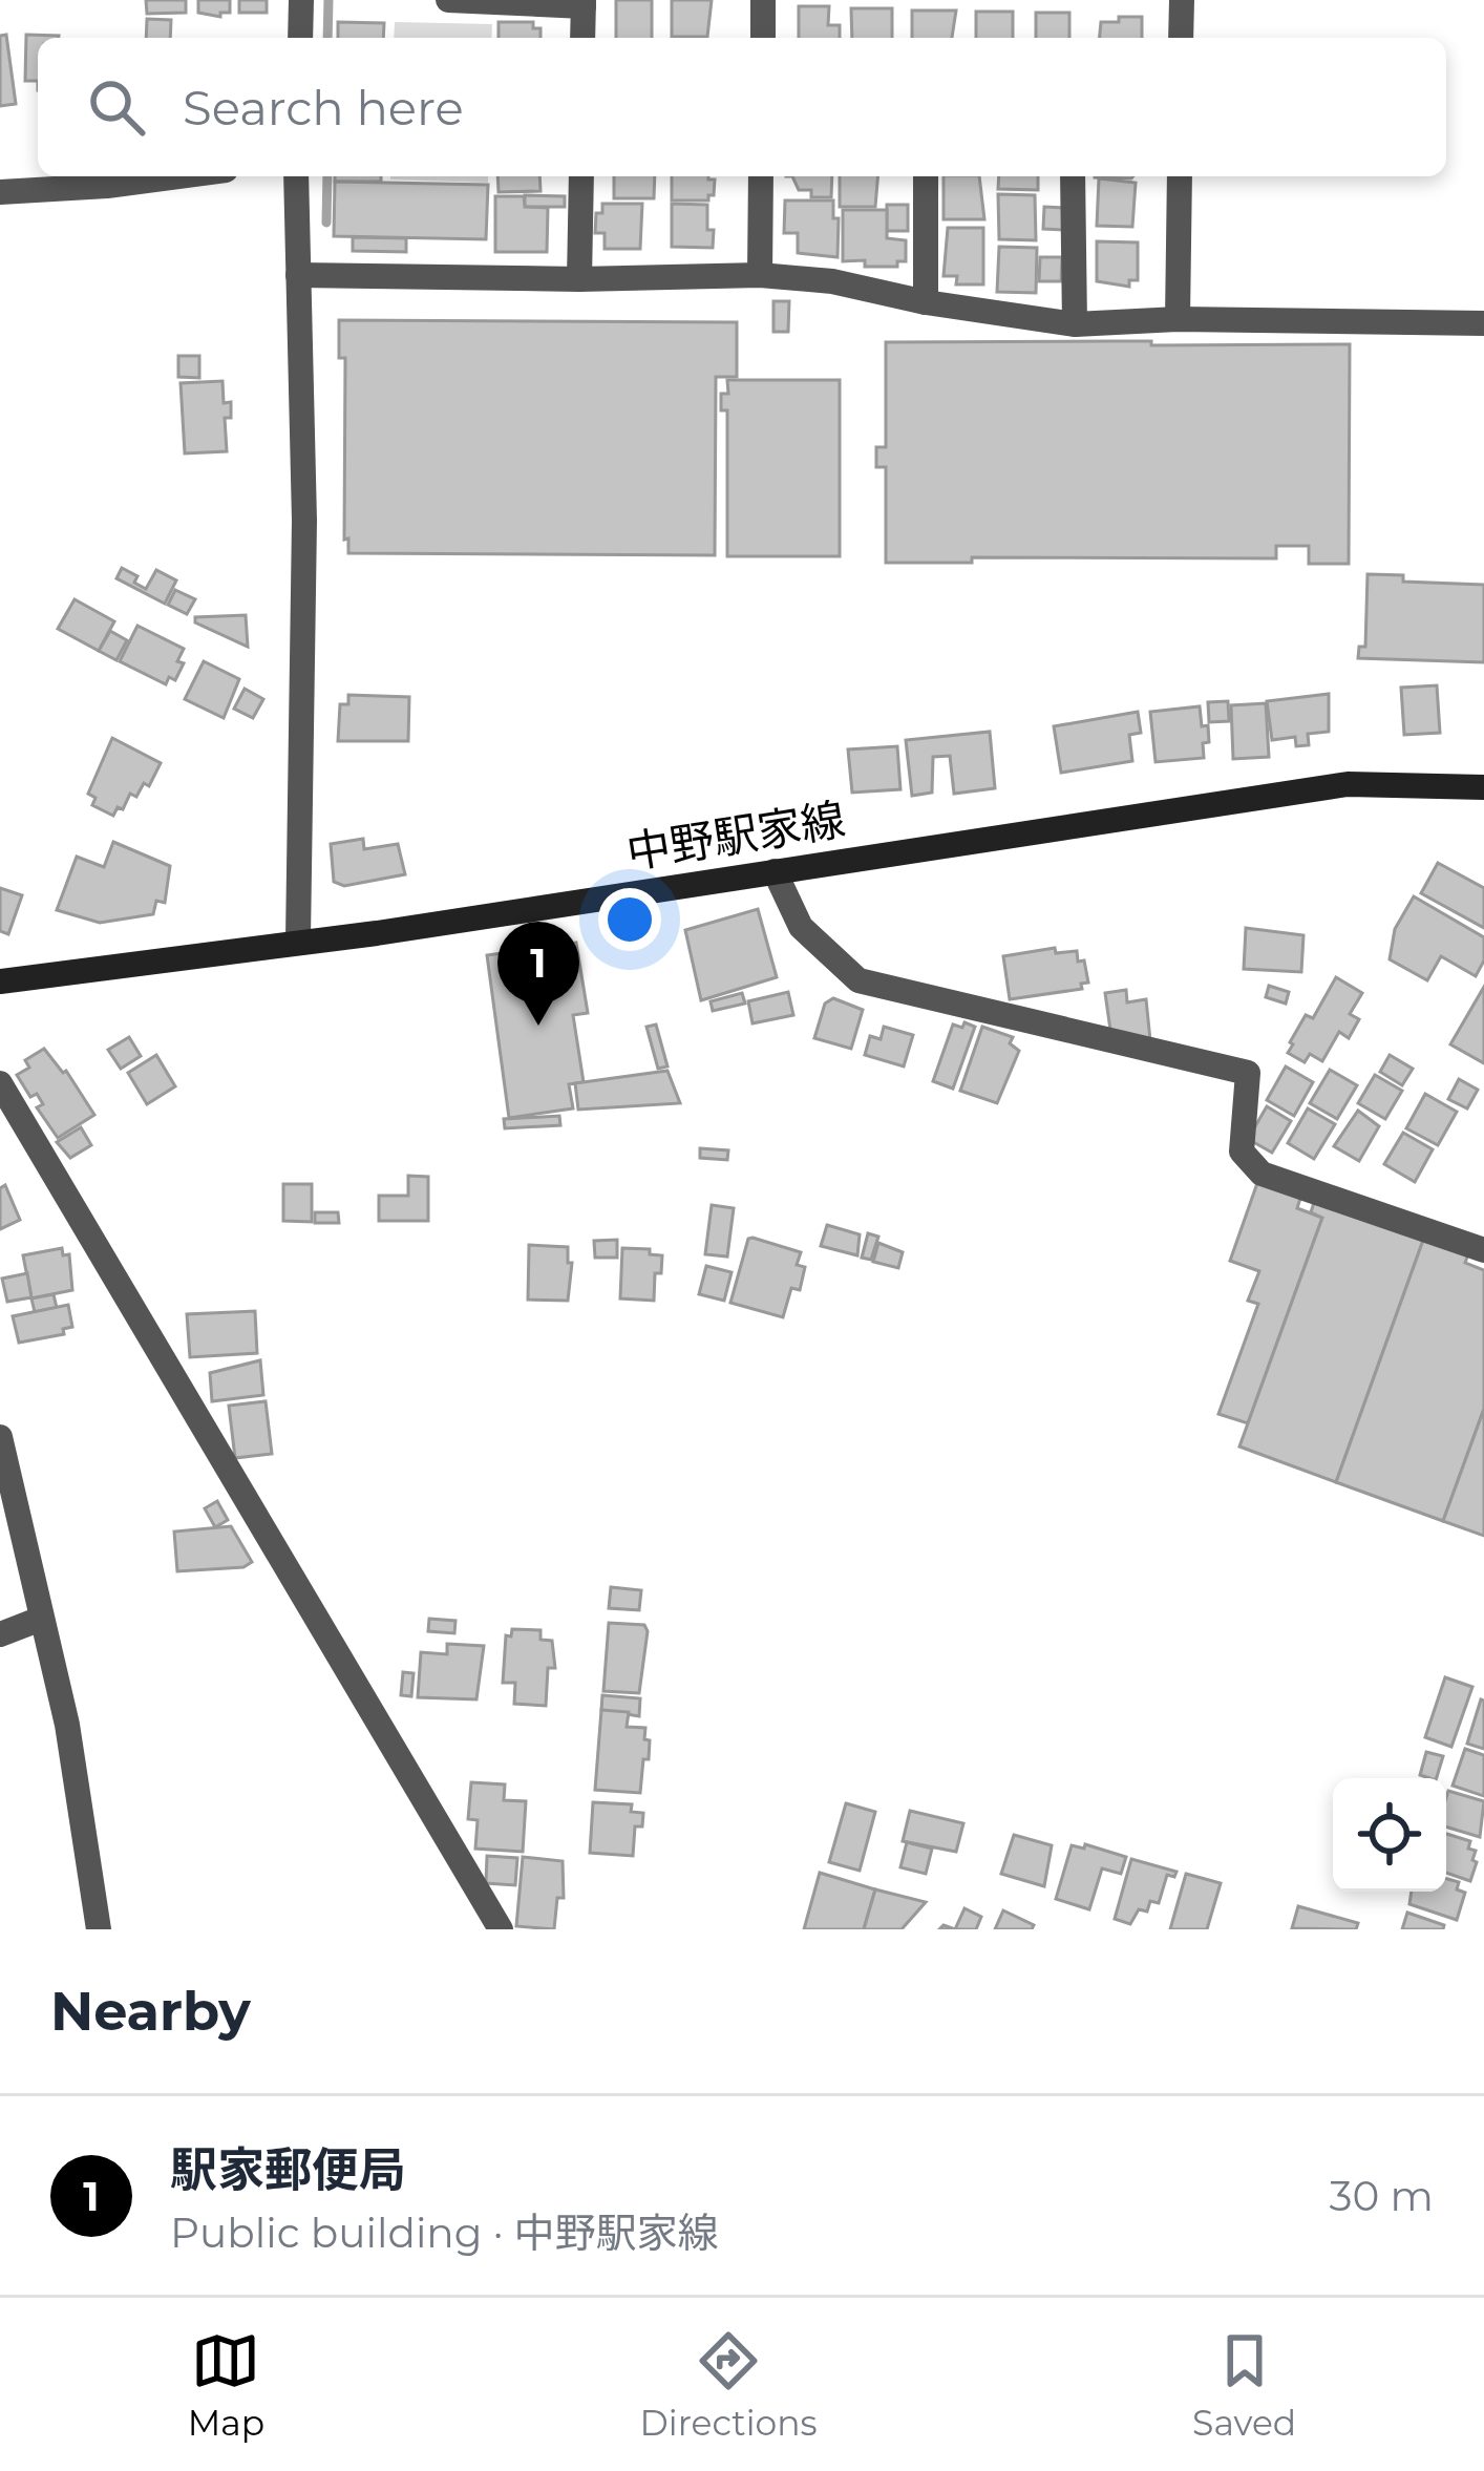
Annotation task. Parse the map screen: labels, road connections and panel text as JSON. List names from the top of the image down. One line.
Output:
{"streets":{"main road":["中野駅家線"]},"page":{"search":"Search here","pins":"1","heading":"Nearby","list":[{"mark":"1","name":"駅家郵便局","note":"Public building · 中野駅家線","value":"30 m"}],"nav":["Map","Directions","Saved"]}}
